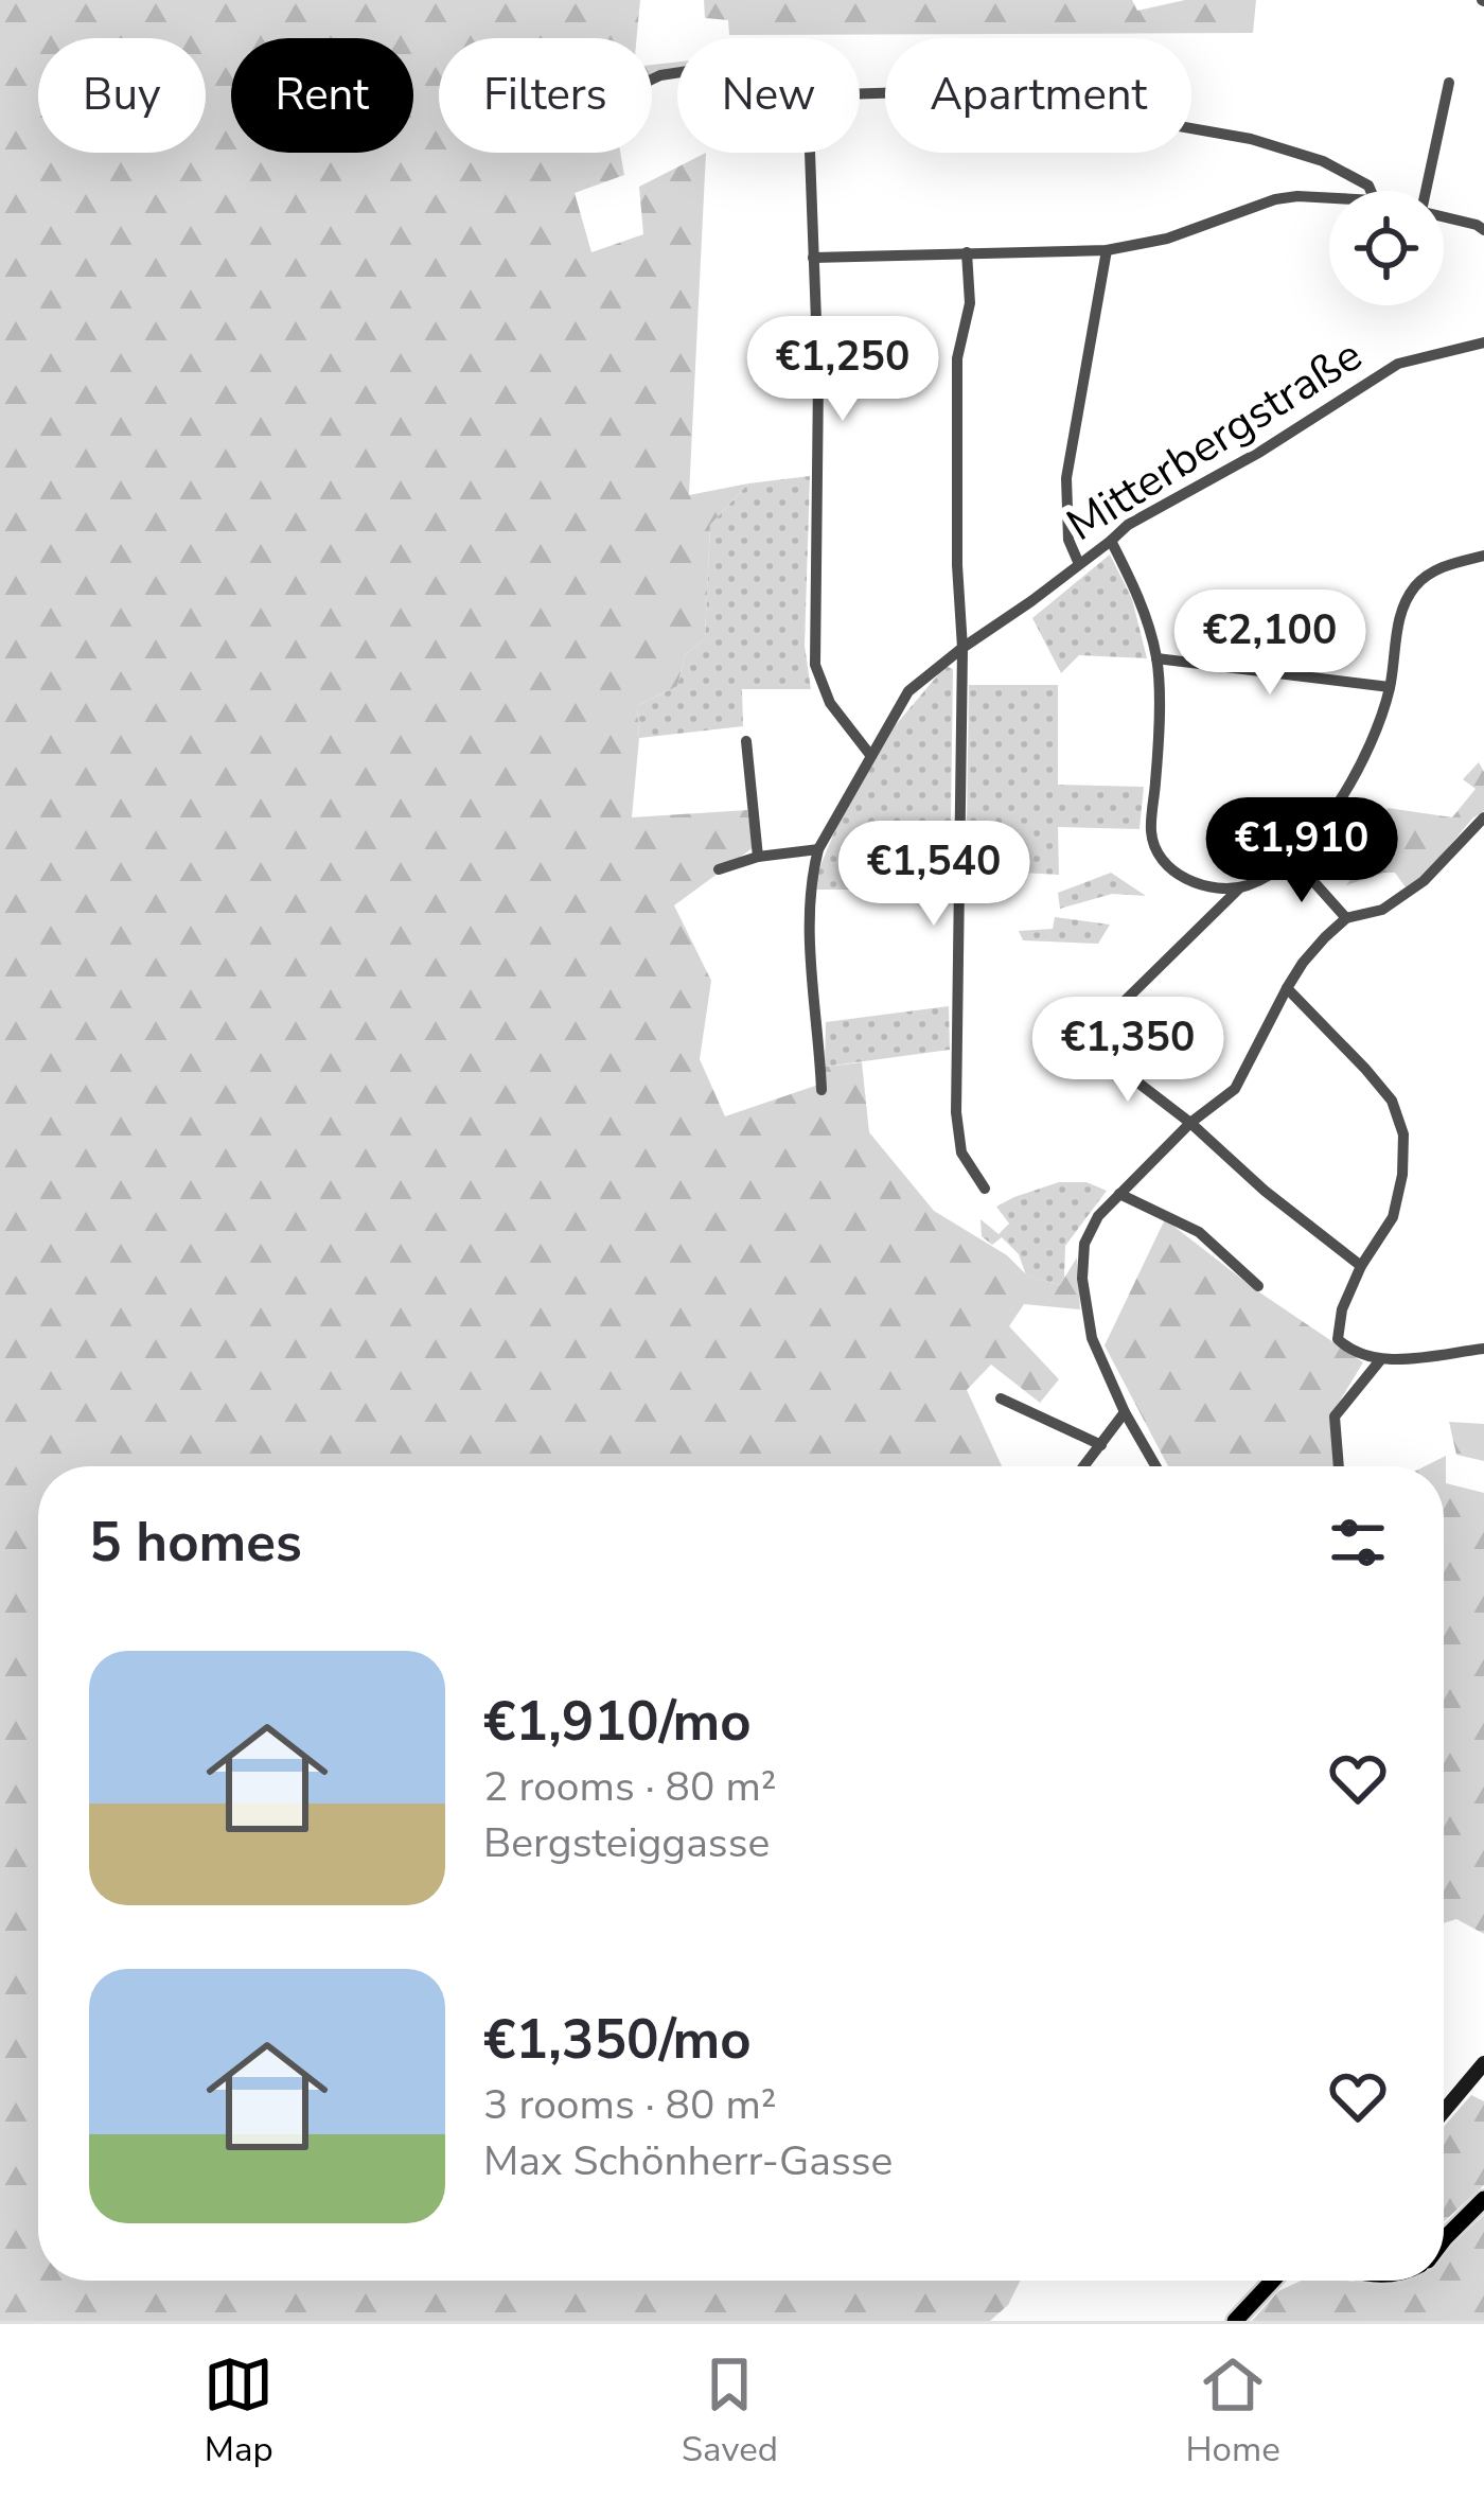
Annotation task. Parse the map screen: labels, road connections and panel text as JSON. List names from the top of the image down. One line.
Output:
{"streets":{"street":["Mitterbergstraße"]},"page":{"chip":["Buy","Rent","Filters","New","Apartment"],"price":["€1,250","€2,100","€1,910","€1,540","€1,350"],"heading":"5 homes","list":[{"name":"€1,910/mo","note":"2 rooms · 80 m² · Bergsteiggasse"},{"name":"€1,350/mo","note":"3 rooms · 80 m² · Max Schönherr-Gasse"}],"tabs":["Map","Saved","Home"]}}
